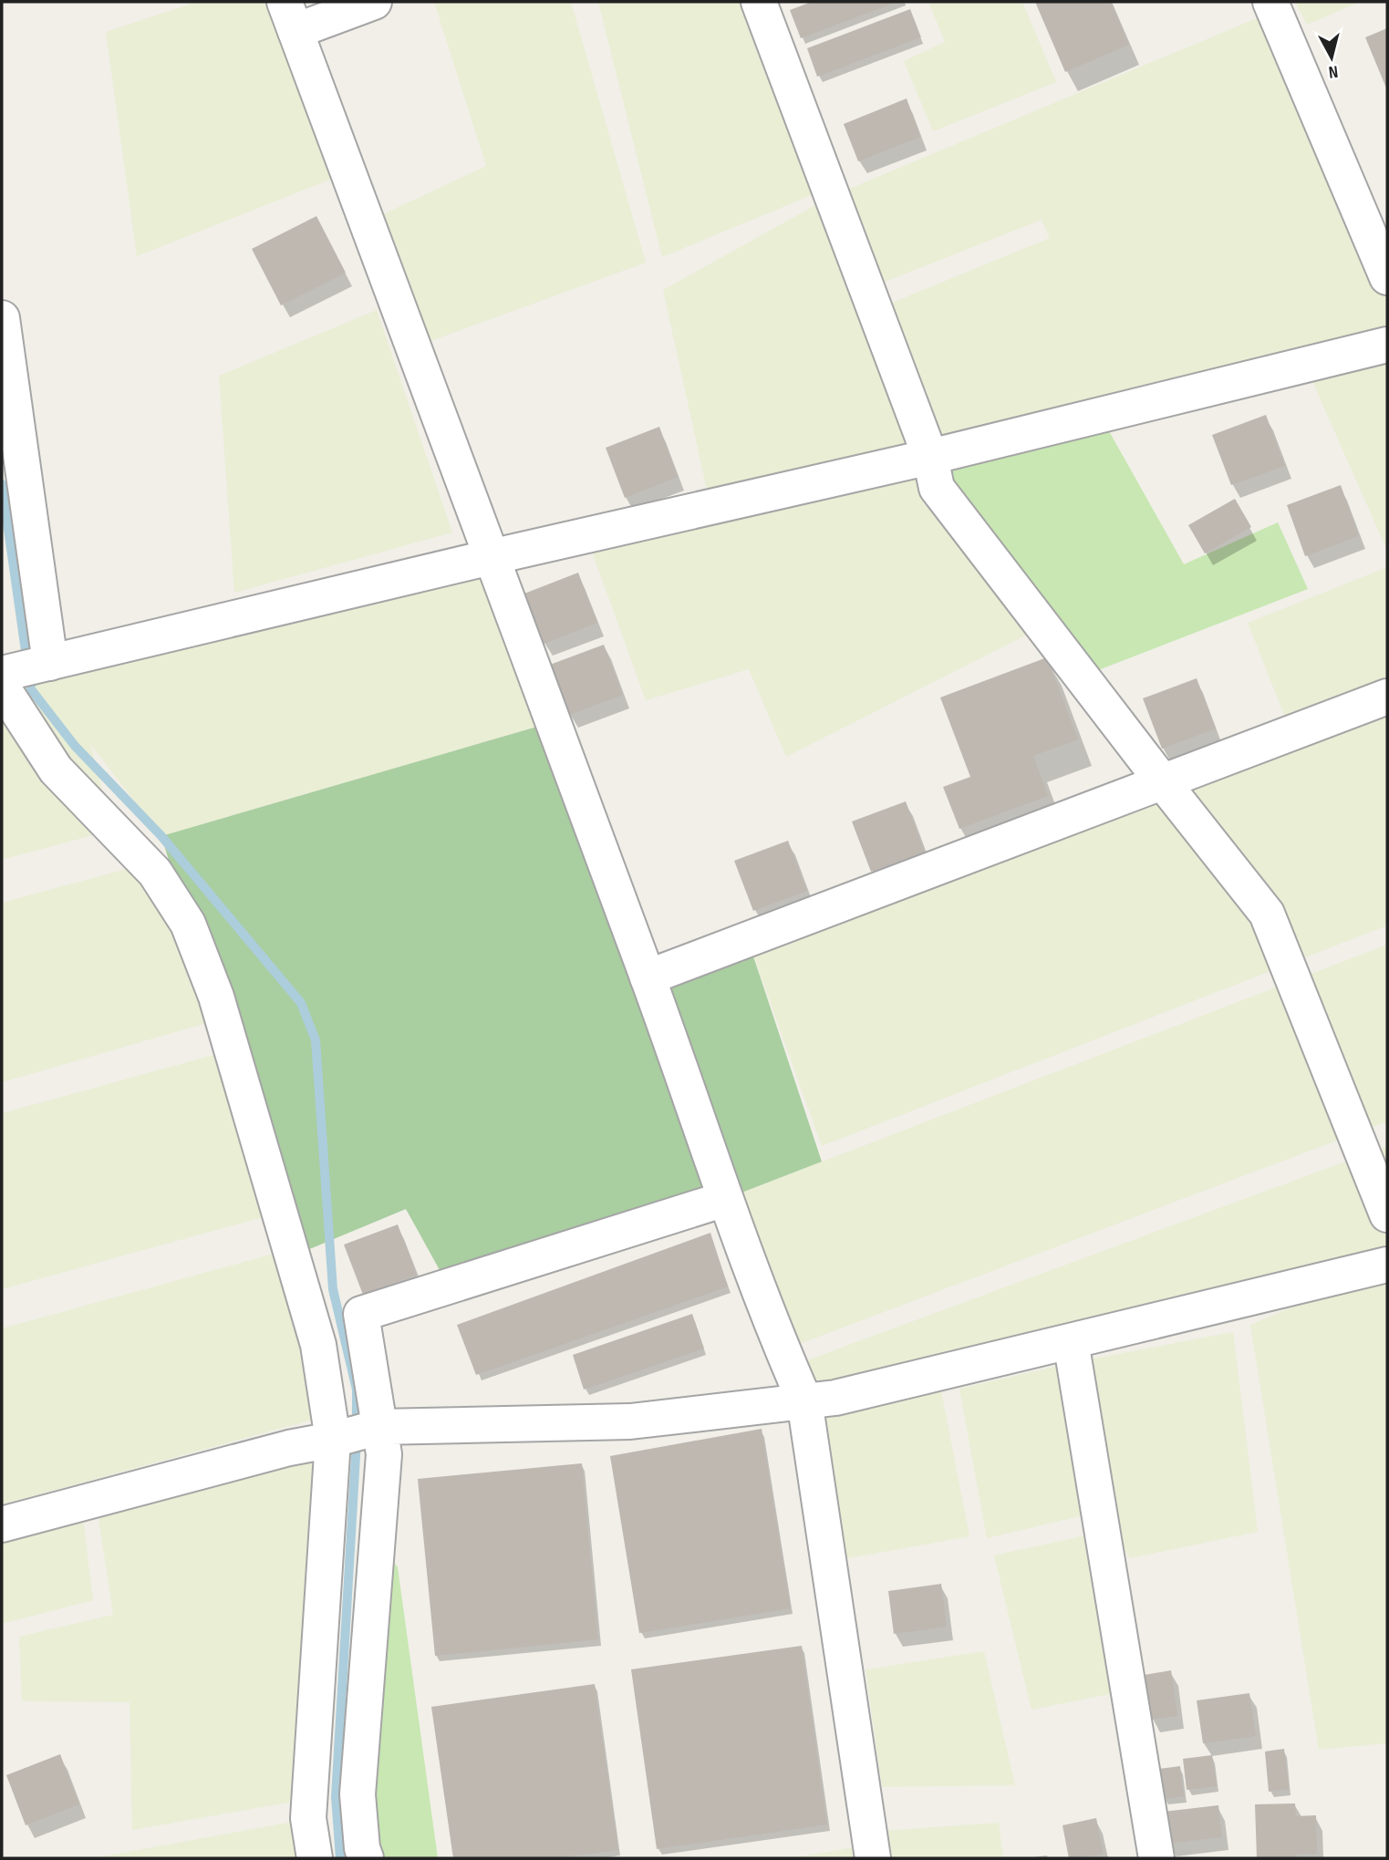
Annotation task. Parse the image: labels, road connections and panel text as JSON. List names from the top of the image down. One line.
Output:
{"north":"bottom"}
